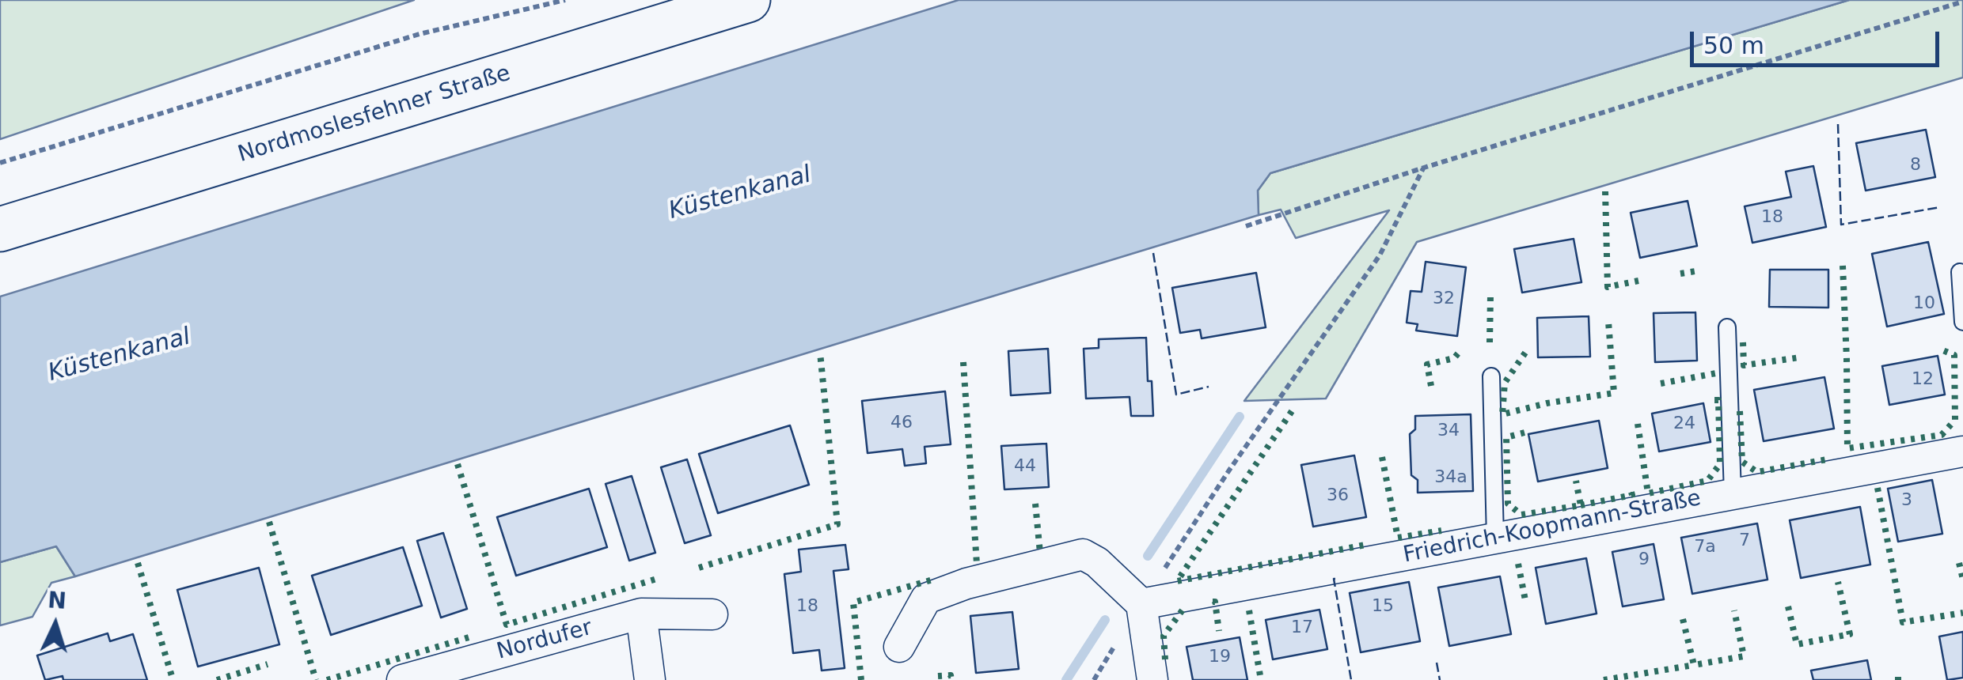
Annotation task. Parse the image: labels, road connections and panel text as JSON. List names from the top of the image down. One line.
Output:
{"streets":{"main road":["Nordmoslesfehner Straße"],"street":["Friedrich-Koopmann-Straße","Nordufer"]},"water":["Küstenkanal"],"house_numbers":["8","18","32","10","12","46","24","34","44","34a","36","3","7","7a","9","18","15","17","19"],"scale_bar":"50 m","north":"top"}
